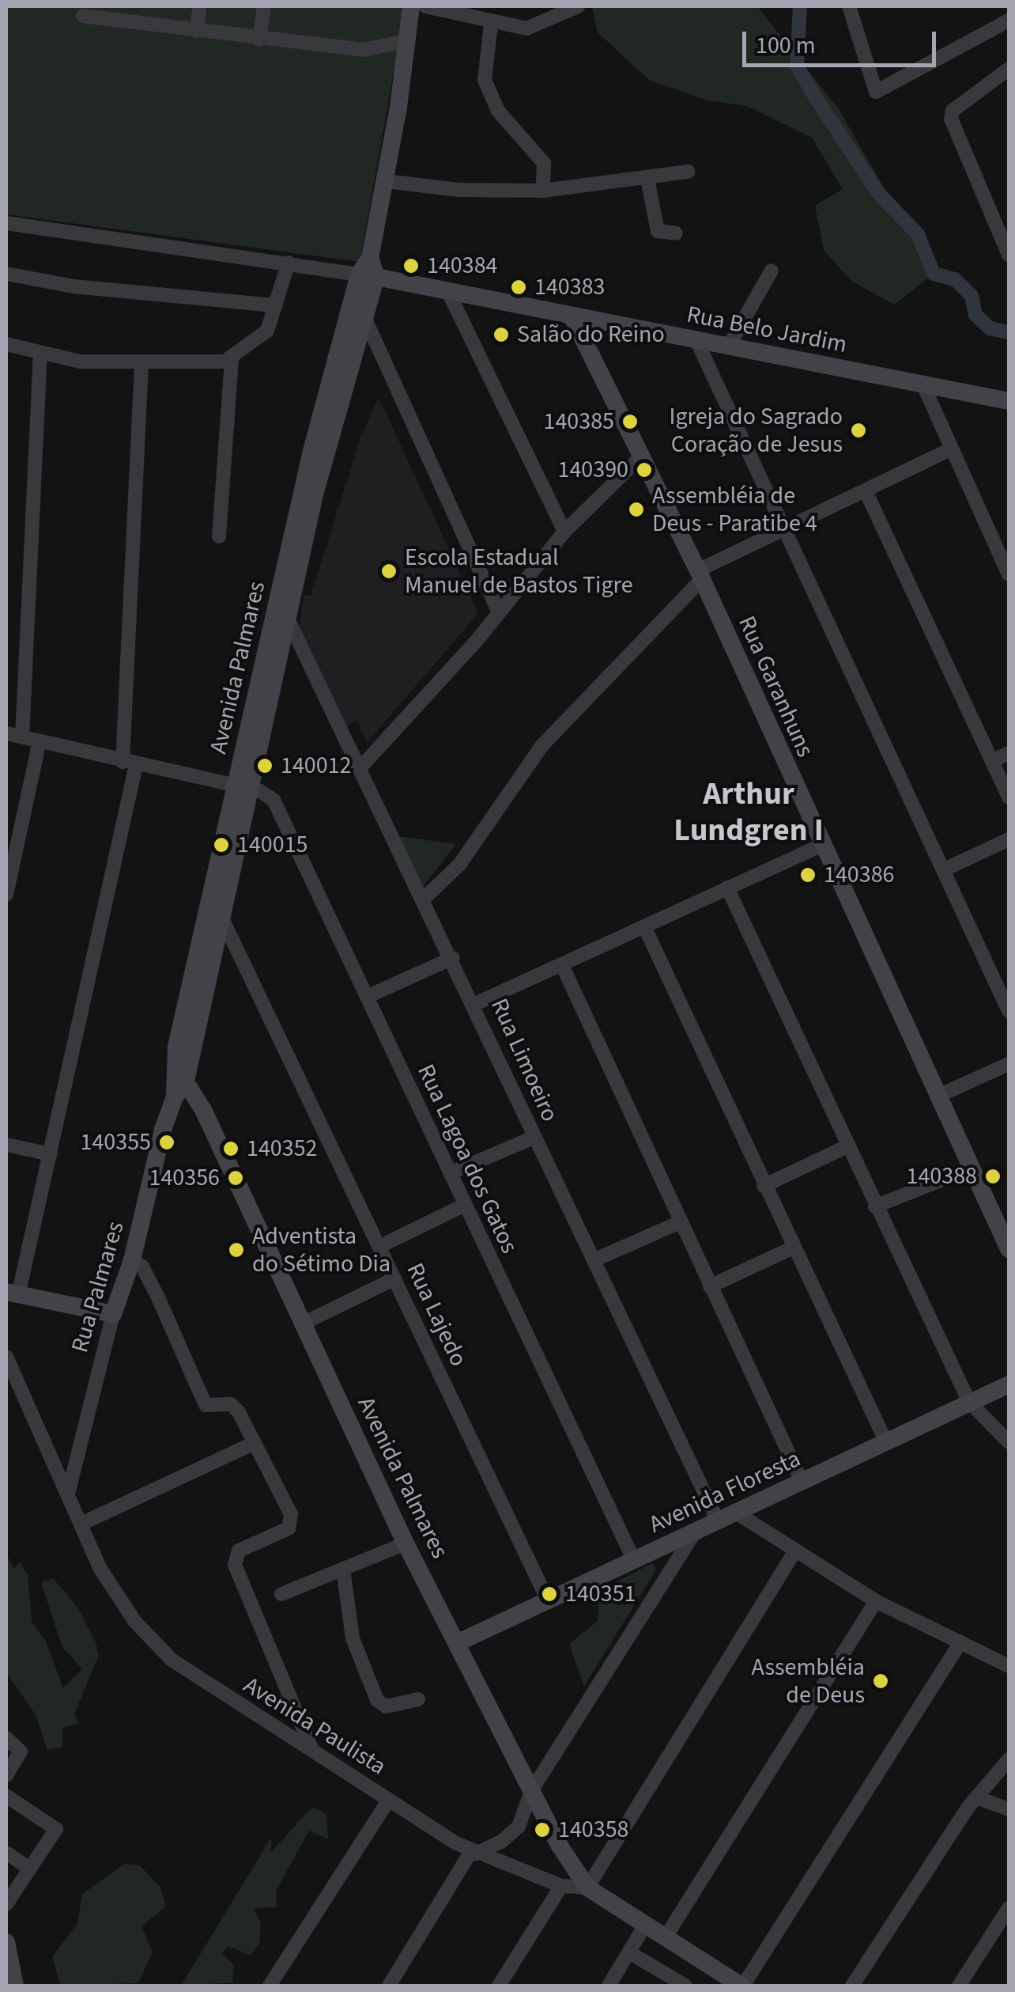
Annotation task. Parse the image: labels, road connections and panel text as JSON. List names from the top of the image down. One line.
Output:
{"streets":{"main road":["Rua Belo Jardim","Avenida Palmares","Rua Garanhuns","Rua Palmares","Avenida Floresta"],"street":["Rua Limoeiro","Rua Lagoa dos Gatos","Rua Lajedo","Avenida Paulista"]},"crossings":[["Rua Belo Jardim","Avenida Palmares"],["Rua Belo Jardim","Rua Garanhuns"],["Avenida Palmares","Rua Limoeiro"],["Avenida Palmares","Rua Lagoa dos Gatos"],["Avenida Palmares","Rua Palmares"],["Avenida Palmares","Rua Lajedo"],["Avenida Palmares","Avenida Floresta"],["Avenida Palmares","Avenida Paulista"],["Rua Limoeiro","Avenida Floresta"],["Rua Lagoa dos Gatos","Avenida Floresta"],["Rua Palmares","Avenida Paulista"],["Rua Lajedo","Avenida Floresta"]],"districts":["Arthur Lundgren I"],"places":["140384","140383","Salão do Reino","140385","Igreja do Sagrado Coração de Jesus","140390","Assembléia de Deus - Paratibe 4","Escola Estadual Manuel de Bastos Tigre","140012","140015","140386","140355","140352","140388","140356","Adventista do Sétimo Dia","140351","Assembléia de Deus","140358"],"scale_bar":"100 m"}
